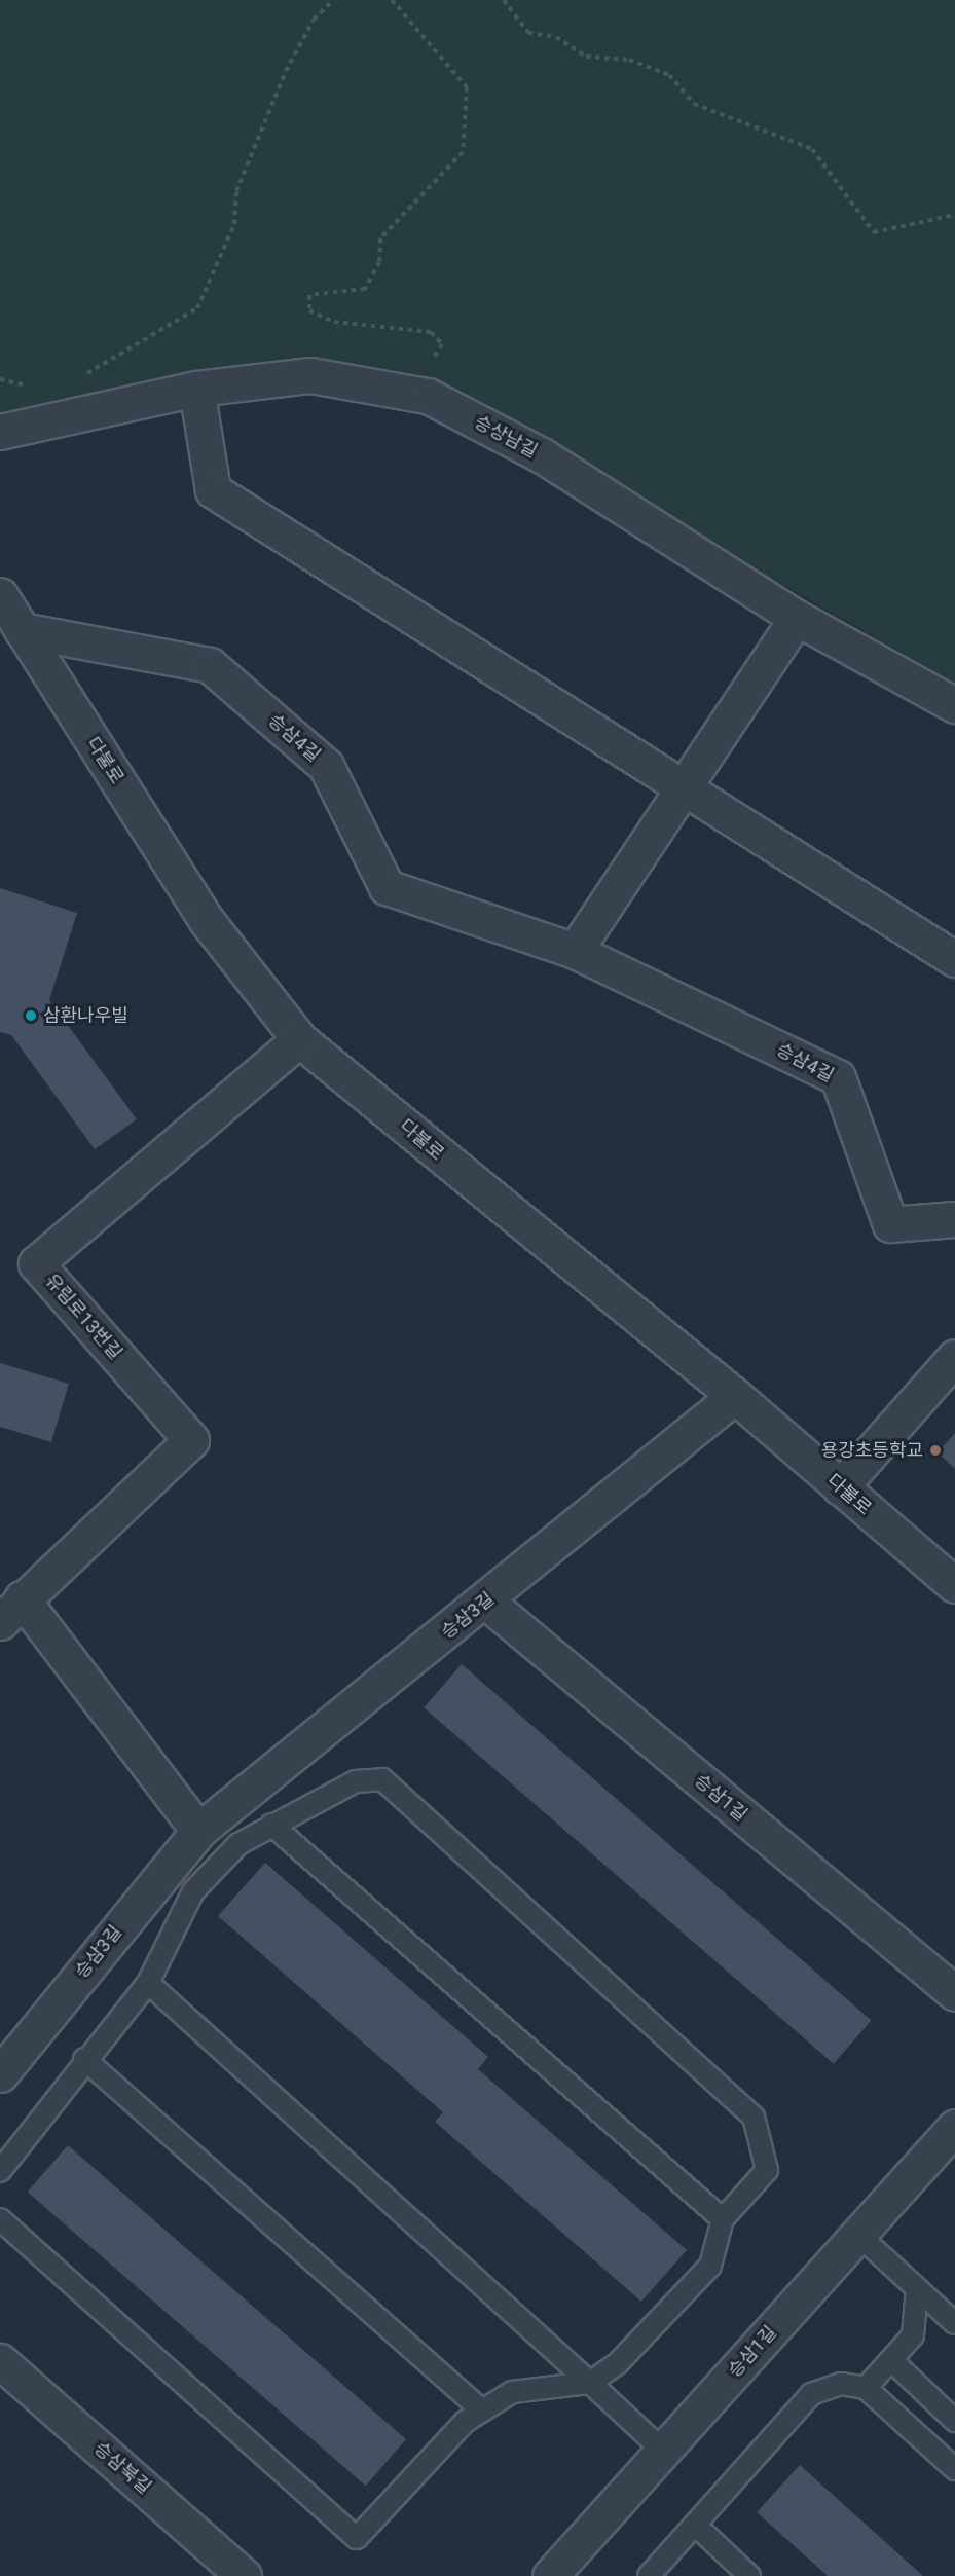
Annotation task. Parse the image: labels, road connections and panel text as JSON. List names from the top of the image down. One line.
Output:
{"streets":{"street":["승상남길","승삼4길","다불로","유림로13번길","승삼3길","승삼1길","승삼북길"]},"crossings":[["승삼4길","다불로"],["다불로","유림로13번길"],["다불로","승삼3길"],["승삼3길","승삼1길"]],"places":["삼환나우빌","용강초등학교"]}
